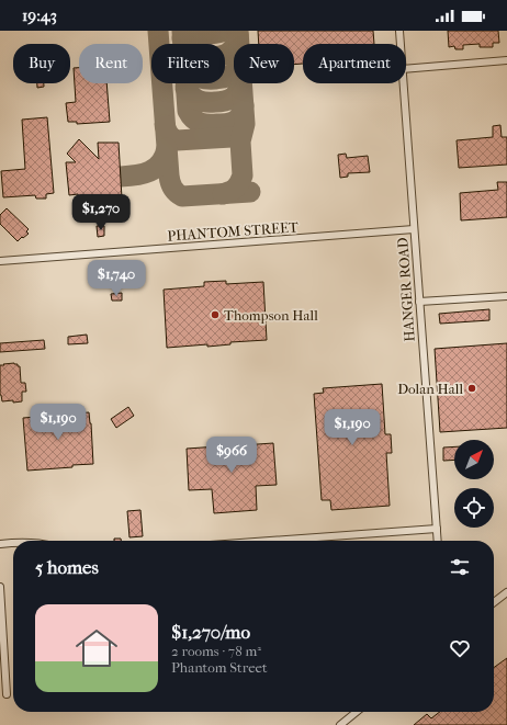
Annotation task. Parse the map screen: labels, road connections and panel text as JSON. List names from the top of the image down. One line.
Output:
{"streets":{"street":["PHANTOM STREET","HANGER ROAD"]},"crossings":[["PHANTOM STREET","HANGER ROAD"]],"places":["Thompson Hall","Dolan Hall"],"north":"top right","page":{"status":"19:43","chip":["Buy","Rent","Filters","New","Apartment"],"price":["$1,270","$1,740","$1,190","$1,190","$966"],"heading":"5 homes","list":[{"name":"$1,270/mo","note":"2 rooms · 78 m² · Phantom Street"}]}}
